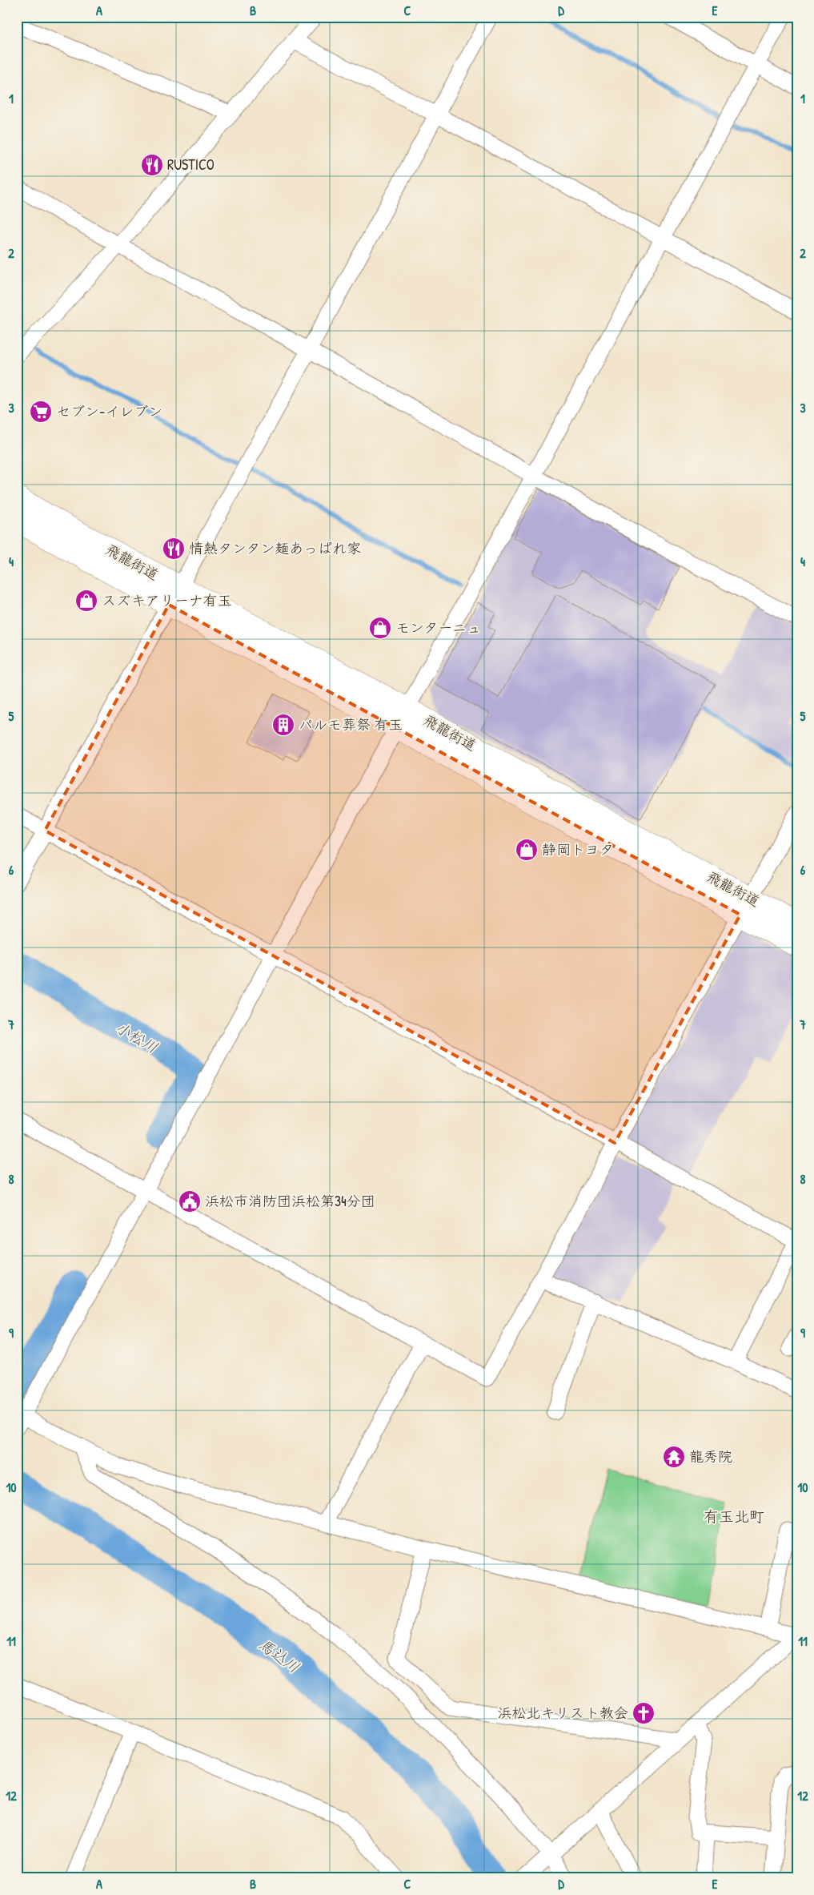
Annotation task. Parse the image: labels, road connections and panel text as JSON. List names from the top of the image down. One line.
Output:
{"streets":{"highway":["飛龍街道"]},"districts":["有玉北町"],"water":["小松川","馬込川"],"places":{"restaurant":["RUSTICO","情熱タンタン麺あっぱれ家"],"supermarket":["セブン-イレブン"],"shop":["スズキアリーナ有玉","モンターニュ","静岡トヨタ"],"building":["パルモ葬祭 有玉"],"public building":["浜松市消防団浜松第34分団"],"temple":["龍秀院"],"church":["浜松北キリスト教会"]},"grid":{"columns":["A","B","C","D","E"],"rows":["1","2","3","4","5","6","7","8","9","10","11","12"]}}
